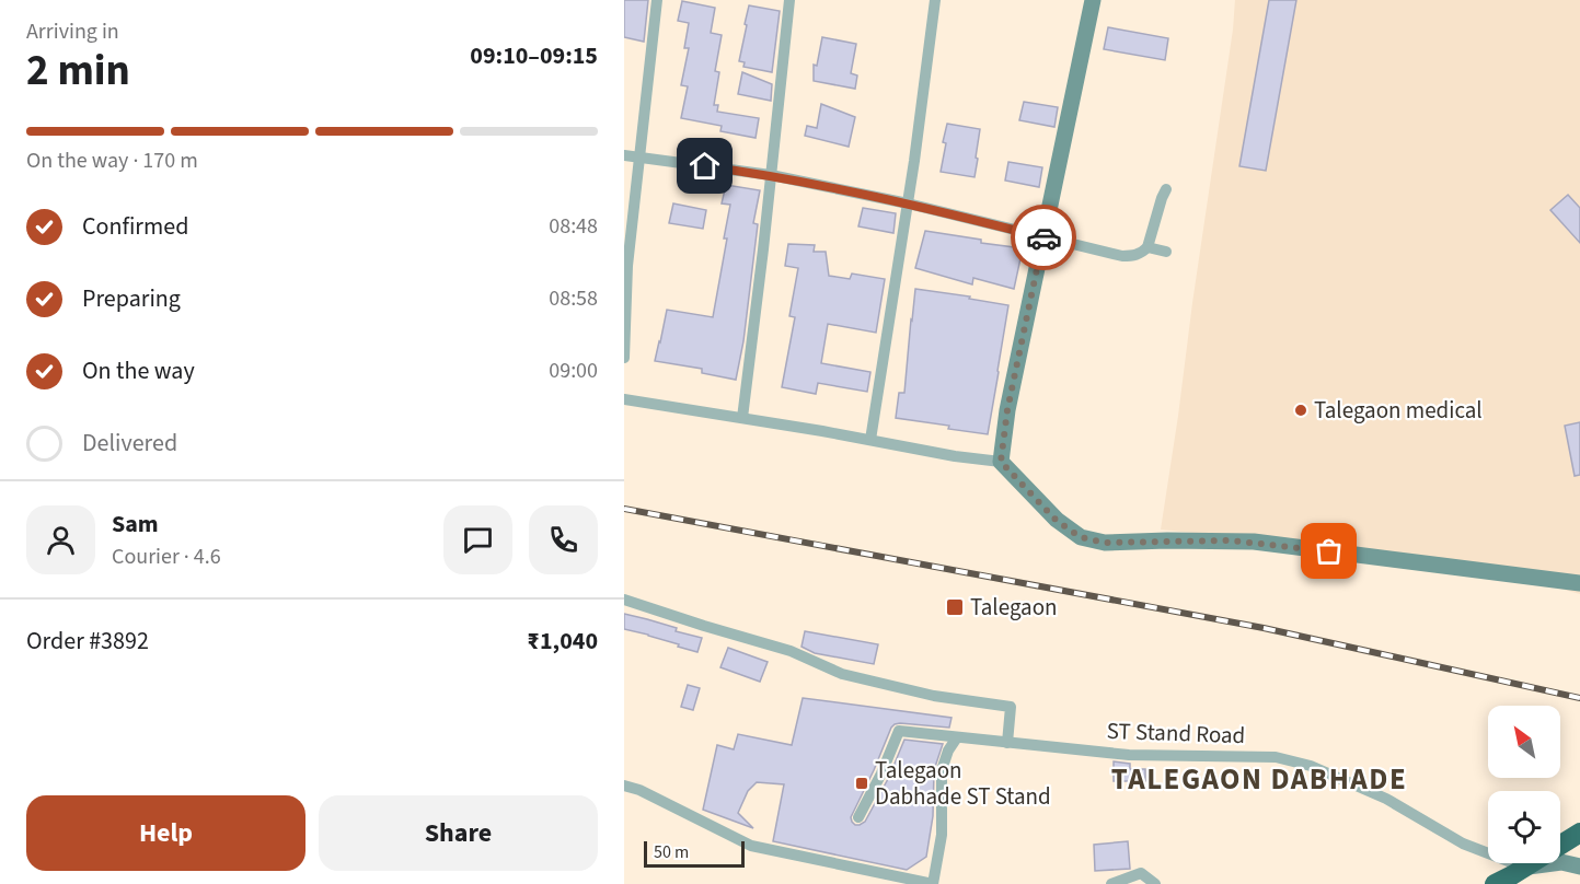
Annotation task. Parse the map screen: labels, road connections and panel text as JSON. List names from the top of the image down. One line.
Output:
{"streets":{"street":["ST Stand Road"]},"districts":["TALEGAON DABHADE"],"places":{"other":["Talegaon medical"],"transit":["Talegaon","Talegaon Dabhade ST Stand"]},"scale_bar":"50 m","north":"top left","page":{"heading":["2 min","Arriving in","09:10–09:15"],"panel":["Sam","Courier · 4.6","Order #3892","₹1,040"],"bar":"On the way · 170 m","list":[["Confirmed","08:48"],["Preparing","08:58"],["On the way","09:00"],"Delivered"],"buttons":["Help","Share"],"scale":"50 m"}}
